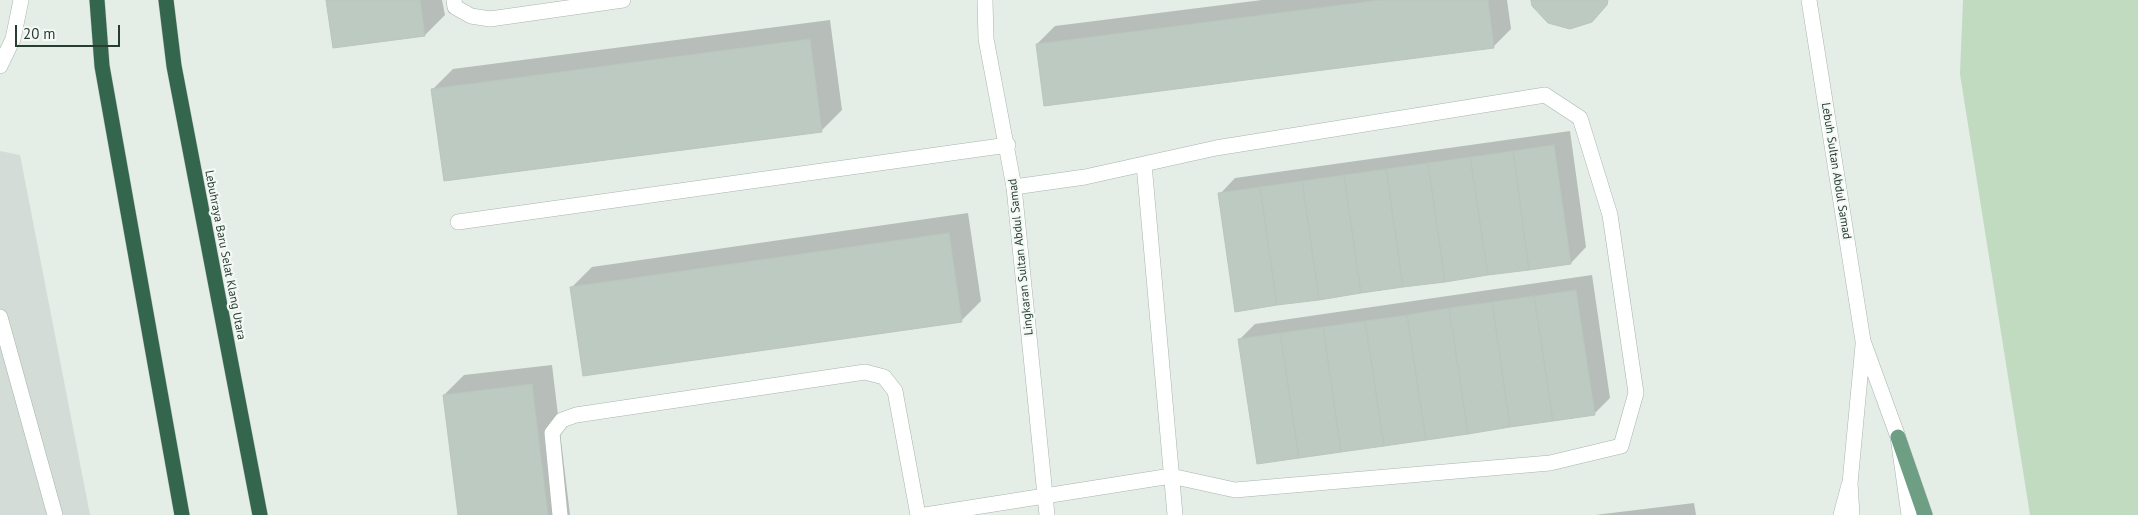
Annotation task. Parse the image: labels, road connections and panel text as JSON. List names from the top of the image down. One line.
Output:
{"streets":{"highway":["Lebuhraya Baru Selat Klang Utara"],"street":["Lebuh Sultan Abdul Samad","Lingkaran Sultan Abdul Samad"]},"scale_bar":"20 m"}
